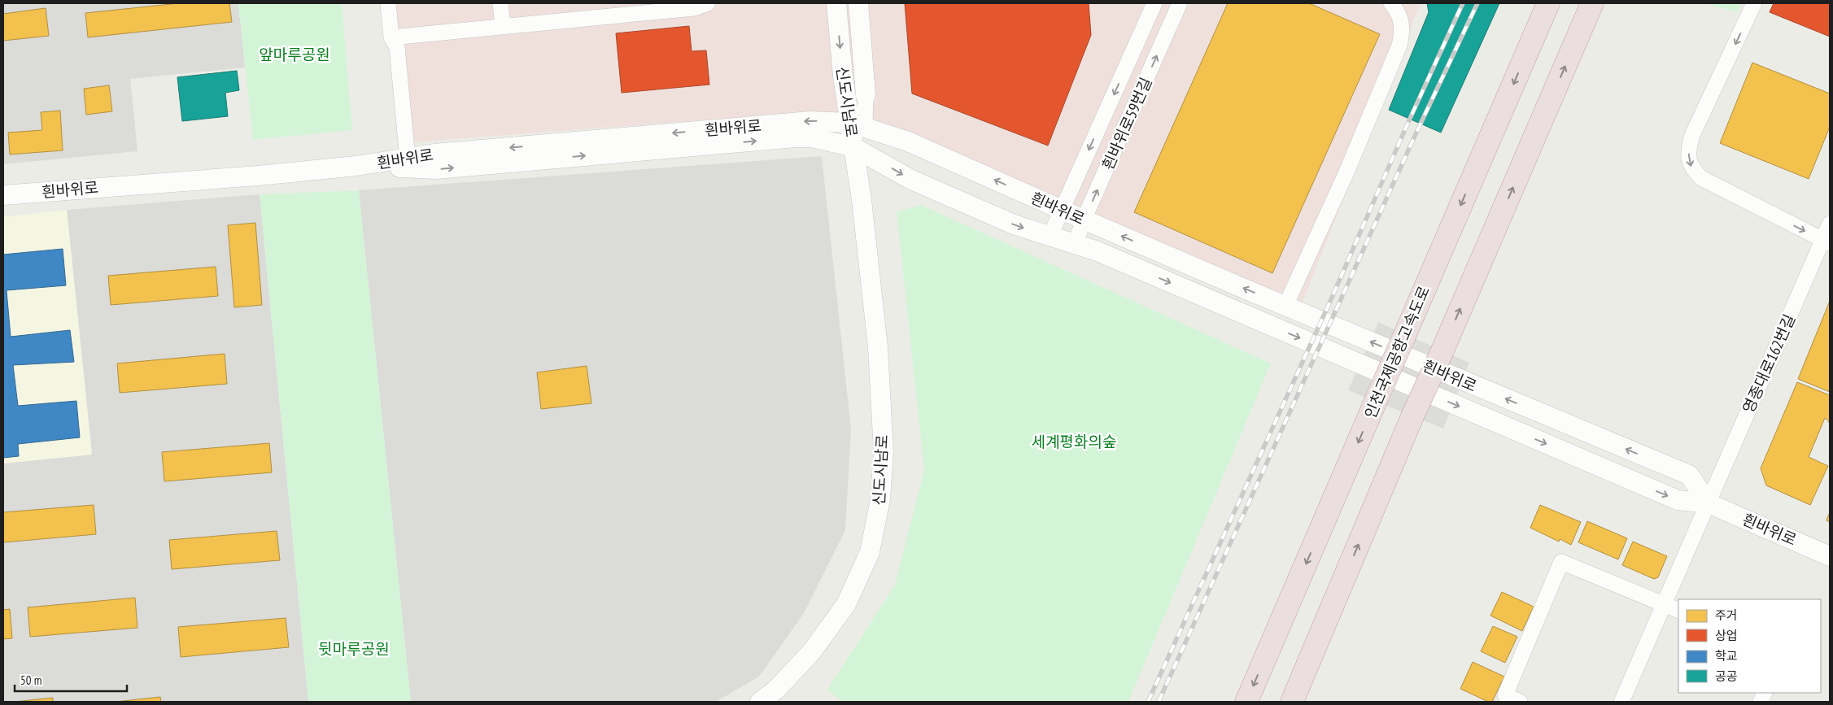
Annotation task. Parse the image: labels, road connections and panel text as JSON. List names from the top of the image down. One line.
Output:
{"streets":{"highway":["인천국제공항고속도로"],"street":["신도시남로","흰바위로59번길","흰바위로","영종대로162번길"]},"crossings":[["신도시남로","흰바위로"],["흰바위로59번길","흰바위로"],["흰바위로","영종대로162번길"]],"parks":["앞마루공원","세계평화의숲","뒷마루공원"],"legend":["주거","상업","학교","공공"],"scale_bar":"50 m"}
